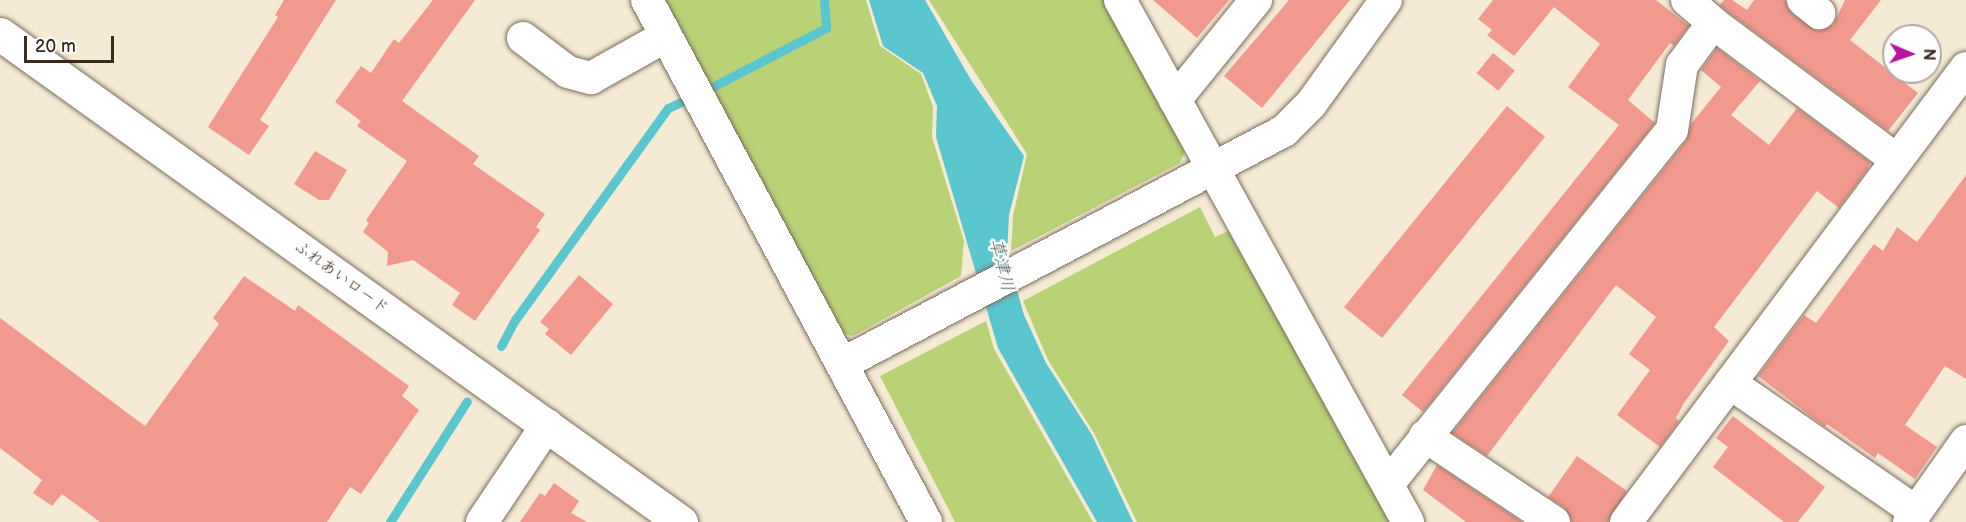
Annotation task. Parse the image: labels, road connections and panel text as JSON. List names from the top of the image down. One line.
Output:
{"streets":{"street":["ふれあいロード"]},"water":["草津川"],"scale_bar":"20 m","north":"right"}
